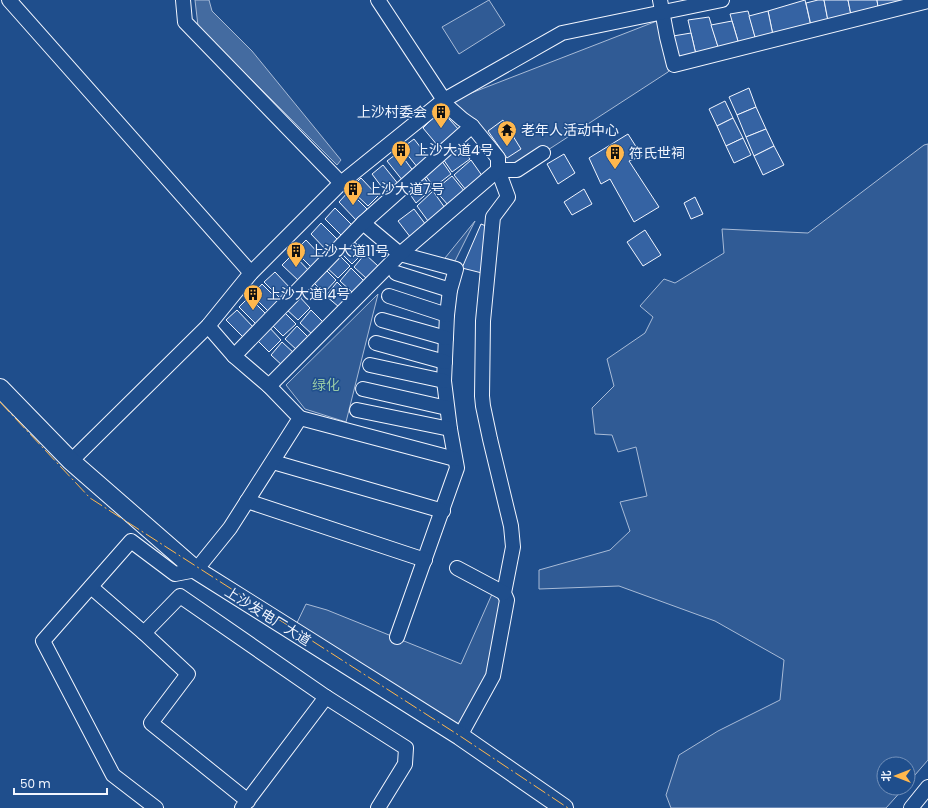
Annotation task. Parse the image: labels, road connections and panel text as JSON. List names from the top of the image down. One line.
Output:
{"streets":{"main road":["上沙发电厂大道"]},"parks":["绿化"],"places":{"building":["上沙村委会","上沙大道4号","符氏世祠","上沙大道7号","上沙大道11号","上沙大道14号"],"temple":["老年人活动中心"]},"scale_bar":"50 m","north":"left"}
